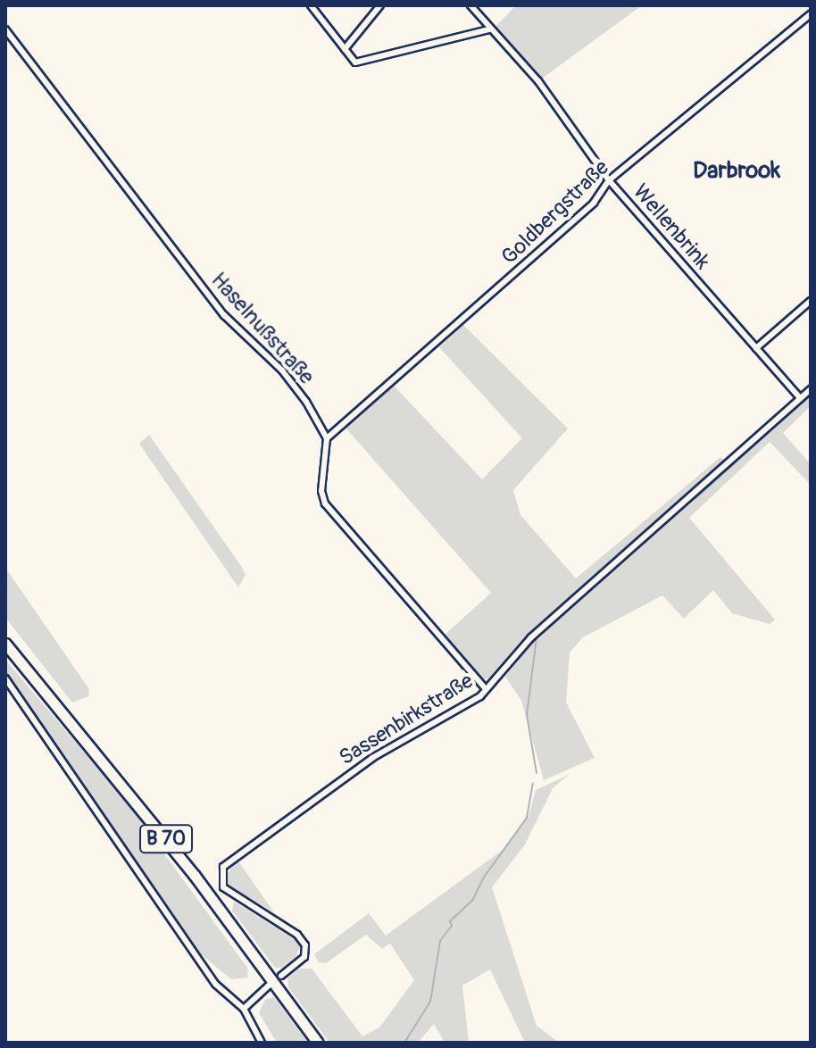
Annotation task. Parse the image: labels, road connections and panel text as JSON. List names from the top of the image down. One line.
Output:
{"streets":{"highway":["B 70"],"street":["Goldbergstraße","Wellenbrink","Haselnußstraße","Sassenbirkstraße"]},"crossings":[["Goldbergstraße","Wellenbrink"],["Goldbergstraße","Haselnußstraße"],["Wellenbrink","Sassenbirkstraße"]],"districts":["Darbrook"]}
